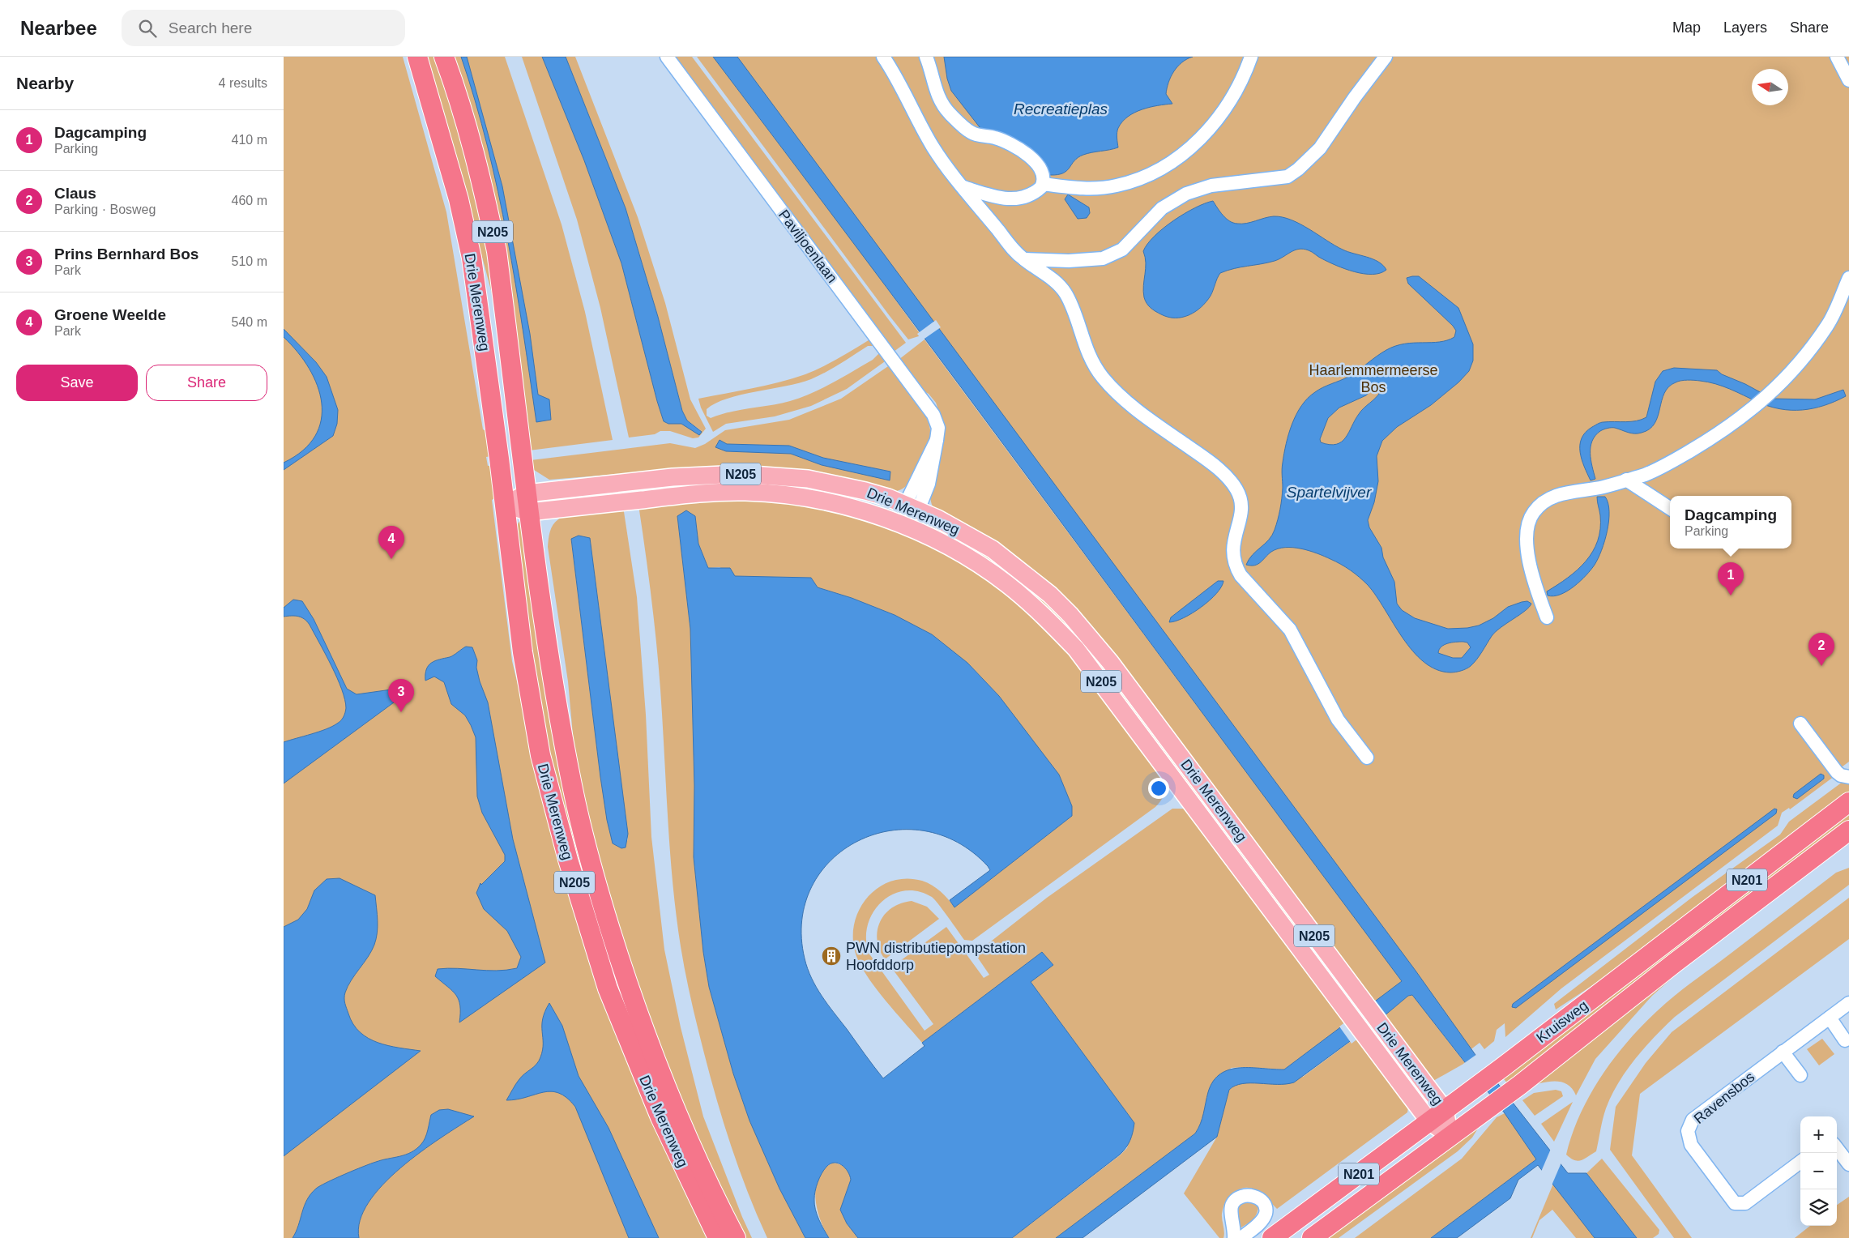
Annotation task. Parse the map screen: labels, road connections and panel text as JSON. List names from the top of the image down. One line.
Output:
{"streets":{"highway":["N205","Drie Merenweg","N201","Kruisweg"],"street":["Paviljoenlaan","Ravensbos"]},"crossings":[["Paviljoenlaan","Drie Merenweg"],["Drie Merenweg","Kruisweg"]],"water":["Recreatieplas","Spartelvijver"],"parks":["Haarlemmermeerse Bos"],"places":{"building":["PWN distributiepompstation Hoofddorp"]},"north":"left","page":{"header":"Nearbee","search":"Search here","nav":["Map","Layers","Share"],"heading":["Nearby","4 results"],"list":[{"mark":"1","name":"Dagcamping","note":"Parking","value":"410 m"},{"mark":"2","name":"Claus","note":"Parking · Bosweg","value":"460 m"},{"mark":"3","name":"Prins Bernhard Bos","note":"Park","value":"510 m"},{"mark":"4","name":"Groene Weelde","note":"Park","value":"540 m"}],"buttons":["Save","Share"],"popup":["Dagcamping","Parking"],"pins":["4","1","2","3"],"map_buttons":["+","−"]}}
